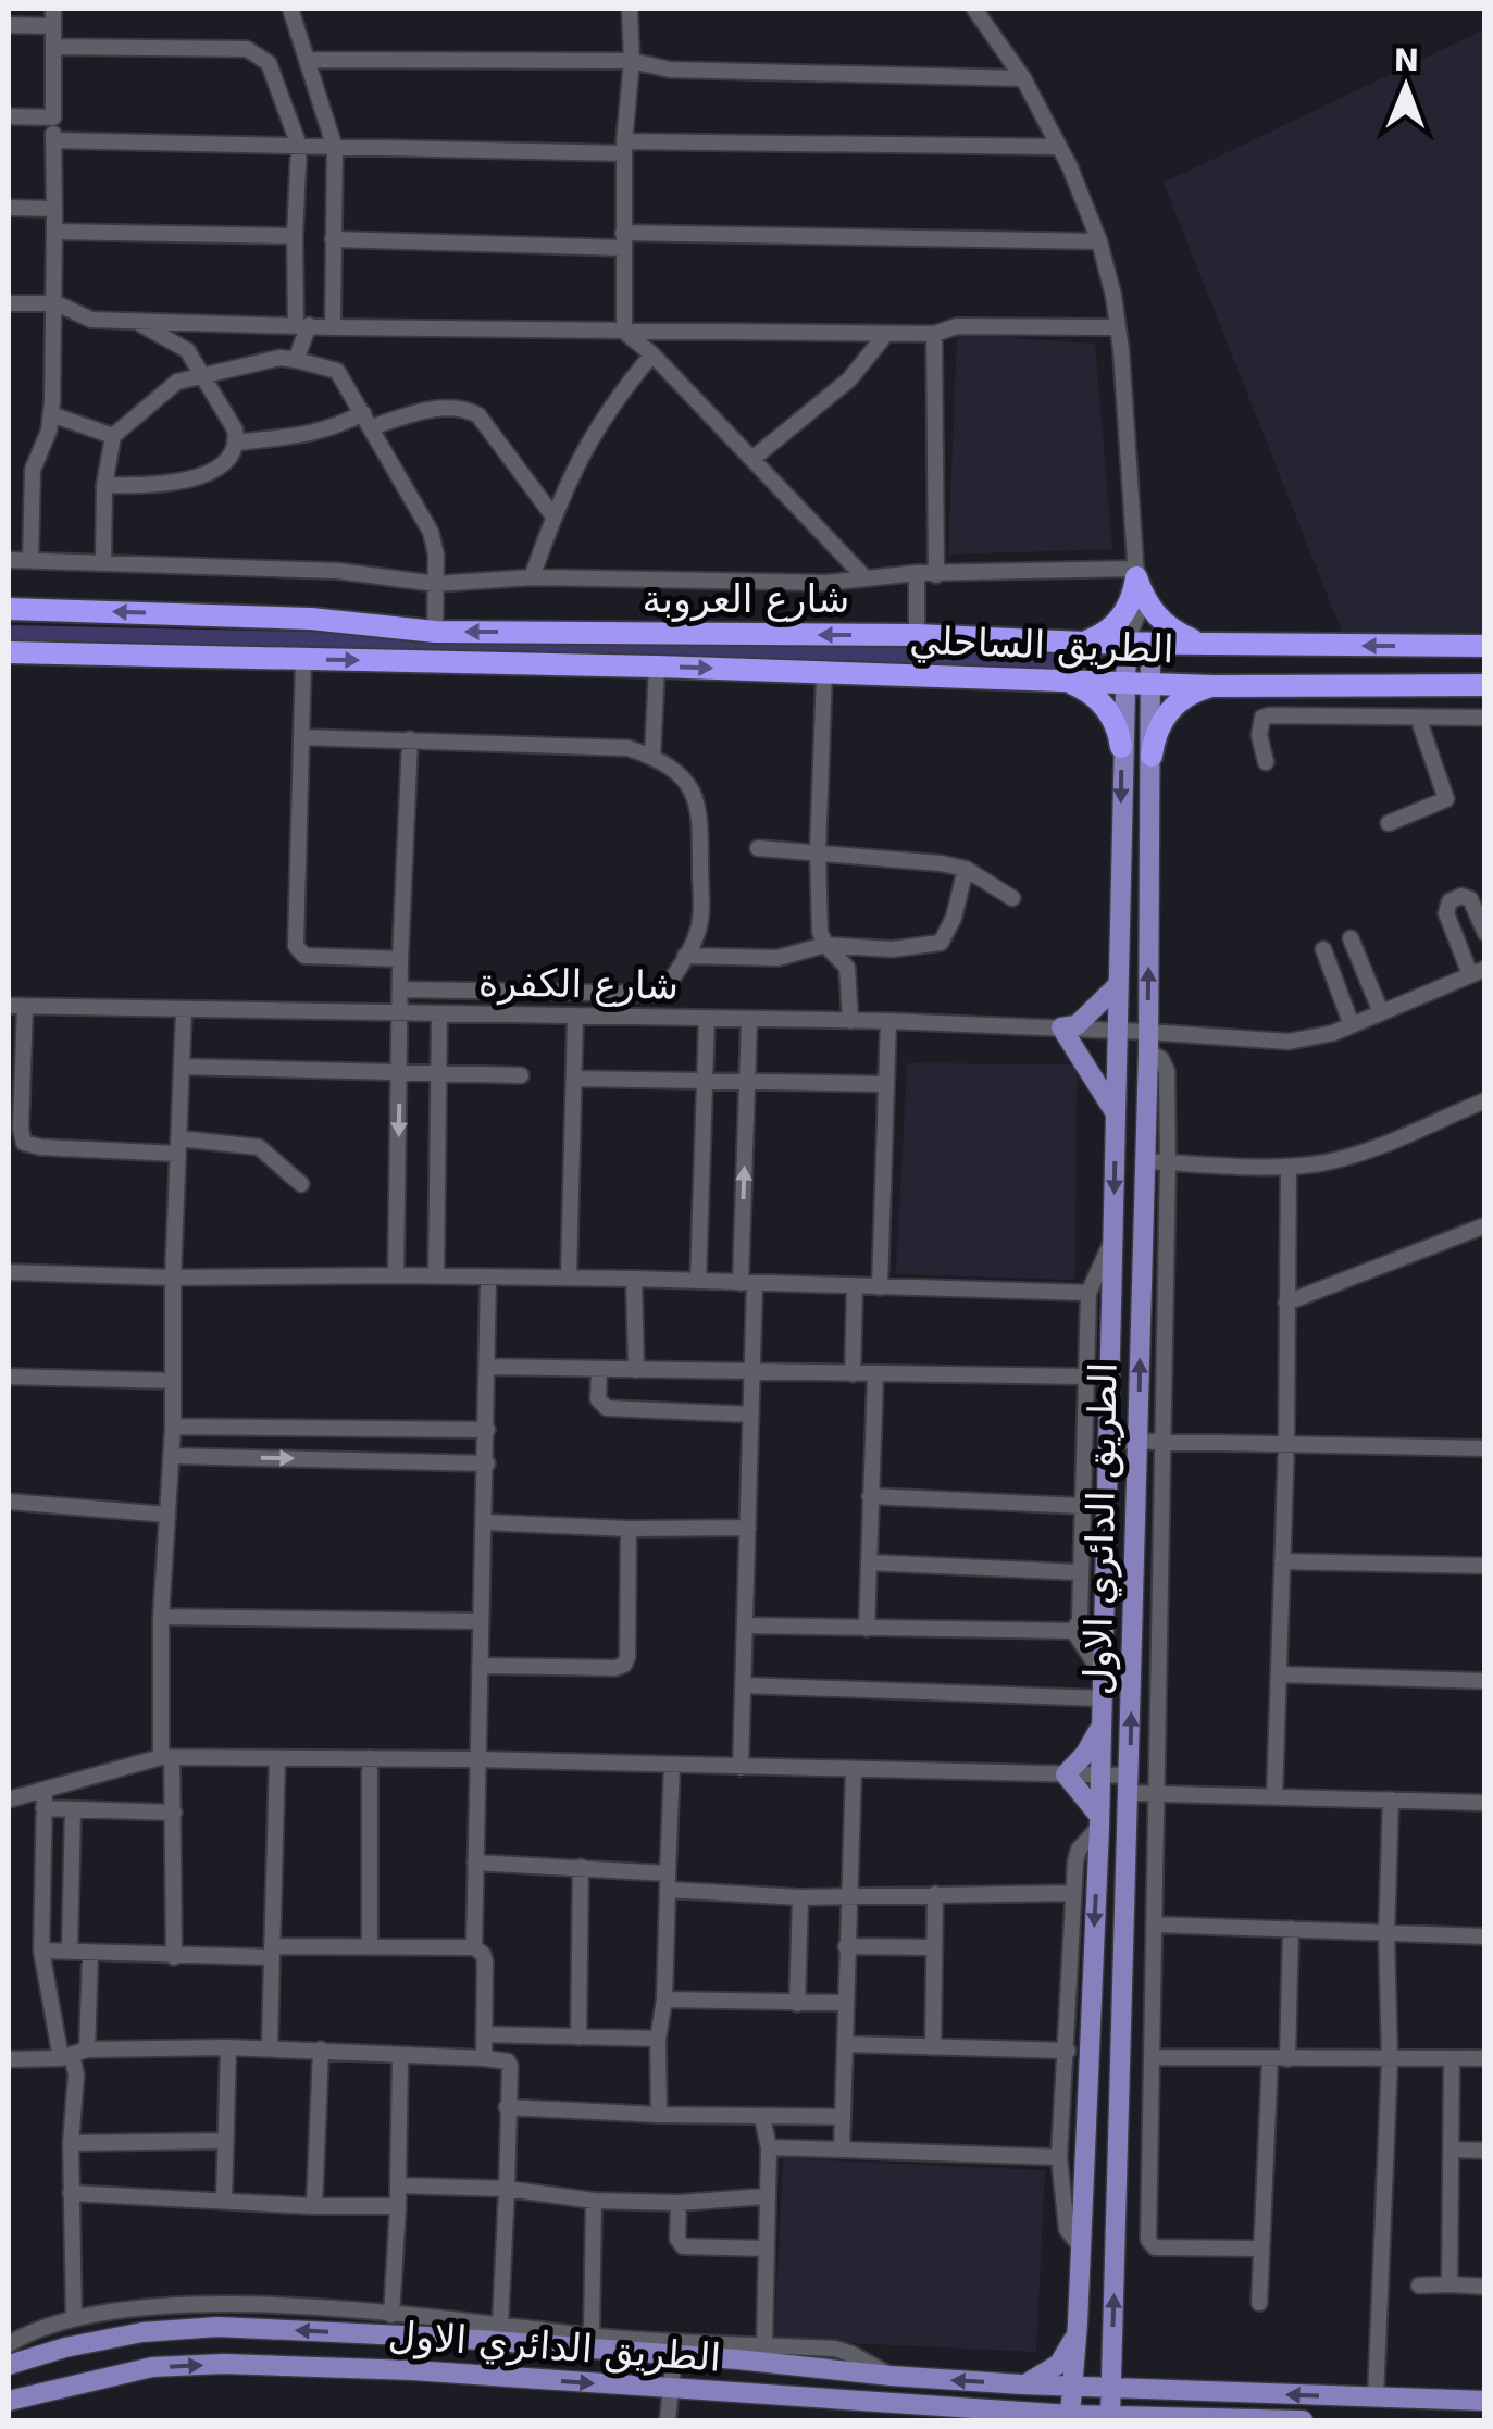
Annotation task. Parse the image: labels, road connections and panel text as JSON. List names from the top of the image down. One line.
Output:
{"streets":{"highway":["شارع العروبة","الطريق الساحلي"],"main road":["الطريق الدائري الاول"],"street":["شارع الكفرة"]},"crossings":[["شارع العروبة","الطريق الدائري الاول"],["الطريق الساحلي","الطريق الدائري الاول"],["شارع الكفرة","الطريق الدائري الاول"]],"one_way":["شارع العروبة","الطريق الساحلي"],"north":"top"}
